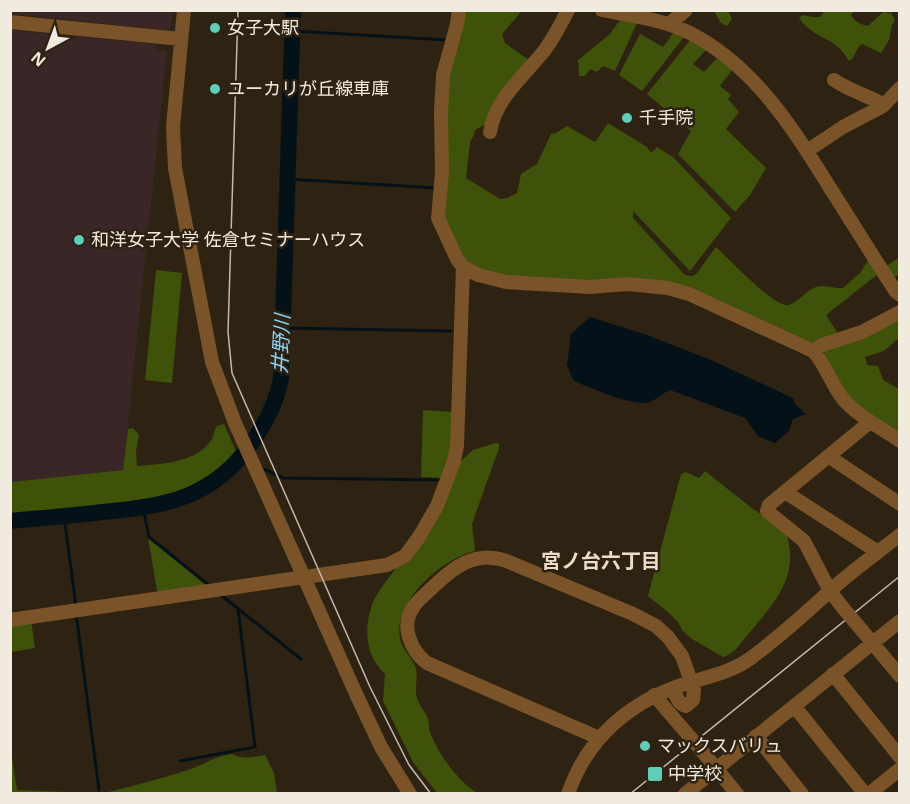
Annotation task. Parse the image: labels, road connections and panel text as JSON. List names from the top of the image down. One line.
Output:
{"districts":["宮ノ台六丁目"],"water":["井野川"],"places":{"other":["女子大駅","ユーカリが丘線車庫","千手院","和洋女子大学 佐倉セミナーハウス","マックスバリュ"],"transit":["中学校"]},"north":"bottom left"}
